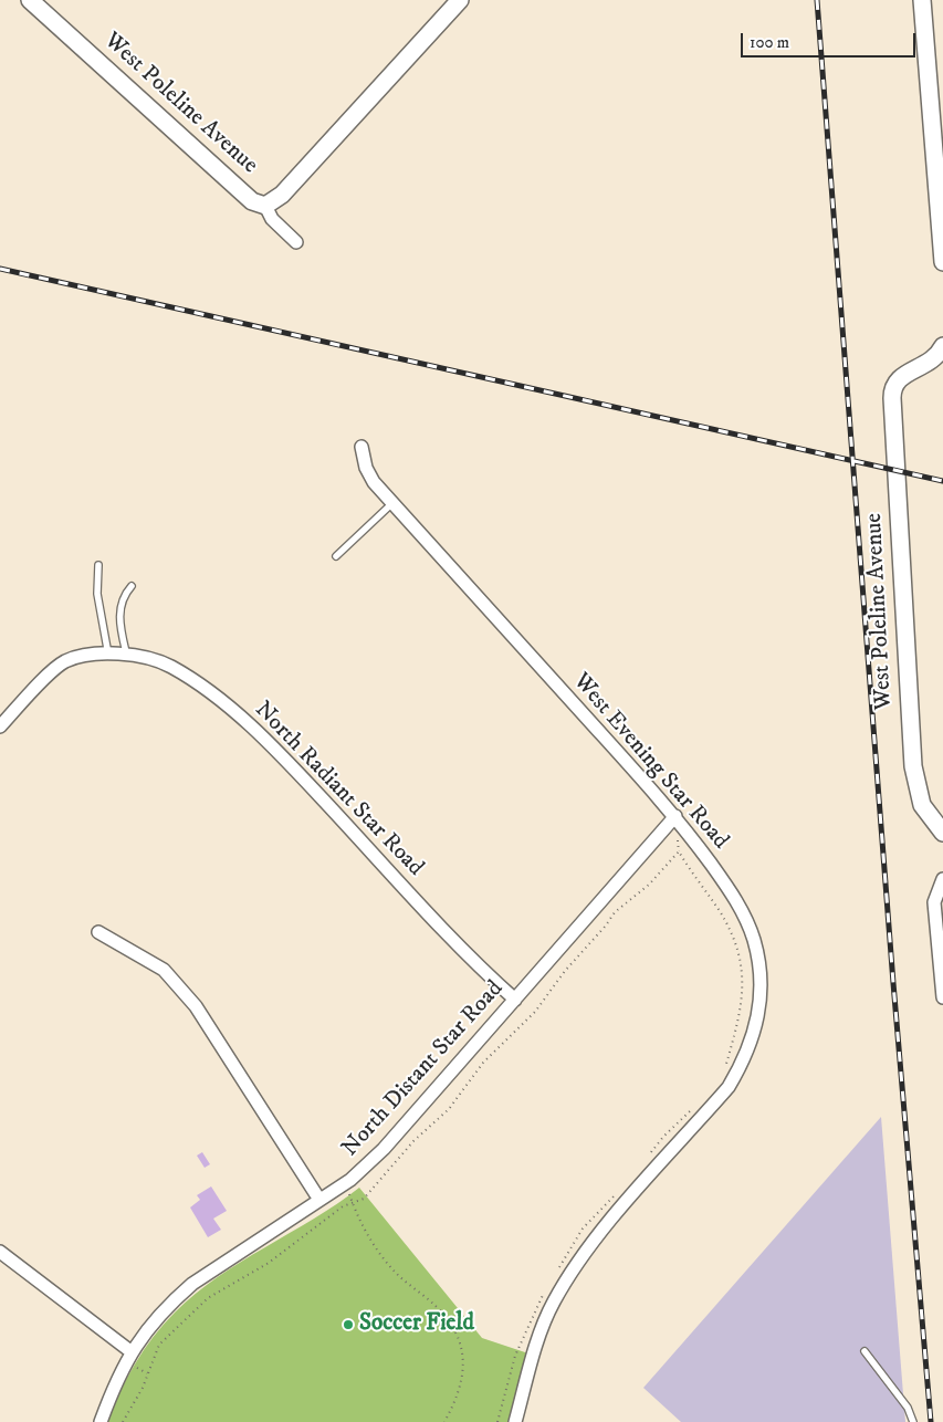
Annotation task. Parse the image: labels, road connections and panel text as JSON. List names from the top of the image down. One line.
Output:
{"streets":{"street":["West Poleline Avenue","West Evening Star Road","North Radiant Star Road","North Distant Star Road"]},"crossings":[["West Evening Star Road","North Distant Star Road"],["North Radiant Star Road","North Distant Star Road"]],"places":["Soccer Field"],"scale_bar":"100 m"}
